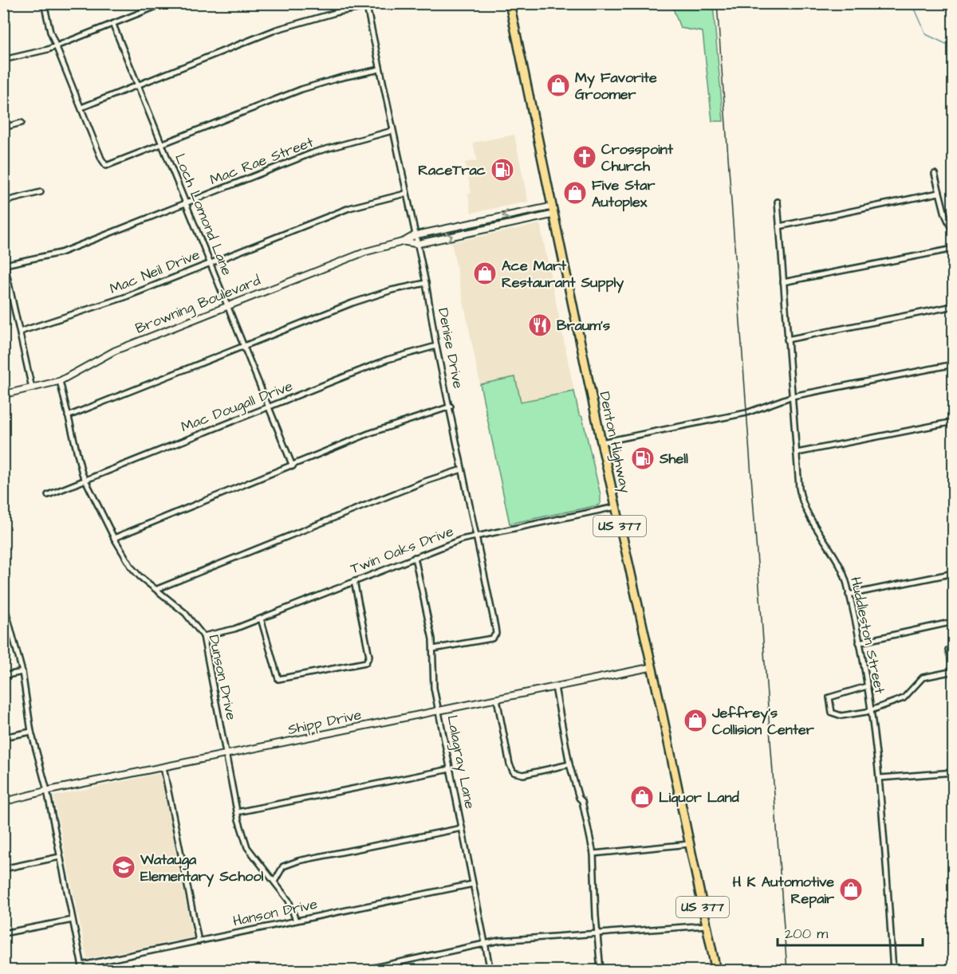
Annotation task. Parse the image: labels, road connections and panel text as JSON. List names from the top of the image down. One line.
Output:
{"streets":{"main road":["Denton Highway","US 377"],"street":["Mac Rae Street","Loch Lomond Lane","Mac Neil Drive","Browning Boulevard","Denise Drive","Mac Dougall Drive","Twin Oaks Drive","Huddleston Street","Dunson Drive","Shipp Drive","Lalagray Lane","Hanson Drive"]},"crossings":[["Mac Rae Street","Loch Lomond Lane"],["Mac Rae Street","Denise Drive"],["Loch Lomond Lane","Mac Neil Drive"],["Loch Lomond Lane","Browning Boulevard"],["Loch Lomond Lane","Mac Dougall Drive"],["Mac Neil Drive","Denise Drive"],["Browning Boulevard","Denise Drive"],["Browning Boulevard","Denton Highway"],["Browning Boulevard","Dunson Drive"],["Denise Drive","Mac Dougall Drive"],["Denise Drive","Twin Oaks Drive"],["Denise Drive","Lalagray Lane"],["Mac Dougall Drive","Dunson Drive"],["Denton Highway","Twin Oaks Drive"],["Denton Highway","Shipp Drive"],["Twin Oaks Drive","Dunson Drive"],["Twin Oaks Drive","Lalagray Lane"],["Dunson Drive","Shipp Drive"],["Dunson Drive","Hanson Drive"],["Shipp Drive","Lalagray Lane"],["Lalagray Lane","Hanson Drive"]],"places":{"shop":["My Favorite Groomer","Five Star Autoplex","Ace Mart Restaurant Supply","Jeffrey's Collision Center","Liquor Land","H K Automotive Repair"],"church":["Crosspoint Church"],"fuel station":["RaceTrac","Shell"],"restaurant":["Braum's"],"school or university":["Watauga Elementary School"]},"scale_bar":"200 m"}
